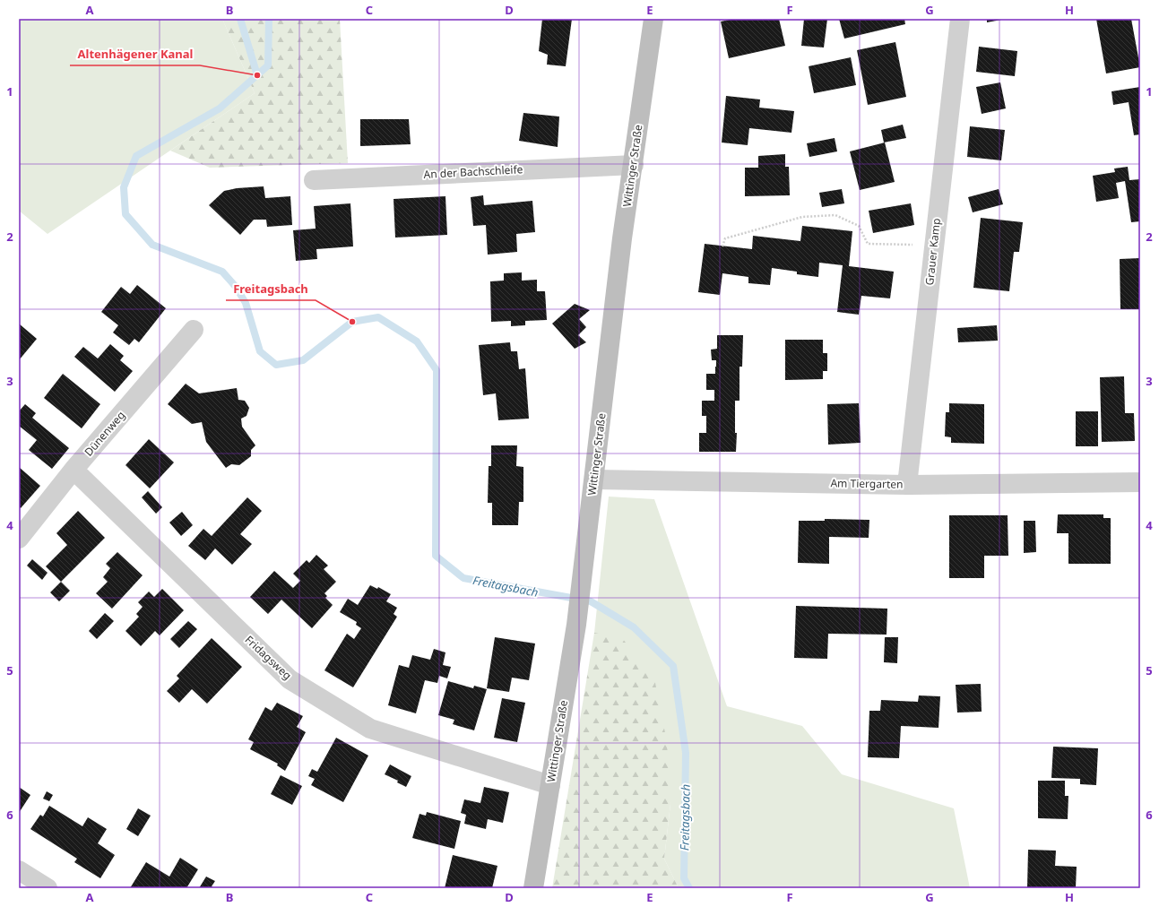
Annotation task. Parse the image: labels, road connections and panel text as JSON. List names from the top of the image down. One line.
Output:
{"streets":{"main road":["Wittinger Straße"],"street":["An der Bachschleife","Grauer Kamp","Dünenweg","Am Tiergarten","Fridagsweg"]},"crossings":[["Wittinger Straße","An der Bachschleife"],["Wittinger Straße","Am Tiergarten"],["Wittinger Straße","Fridagsweg"],["Grauer Kamp","Am Tiergarten"],["Dünenweg","Fridagsweg"]],"water":["Freitagsbach"],"places":["Altenhägener Kanal","Freitagsbach"],"grid":{"columns":["A","B","C","D","E","F","G","H"],"rows":["1","2","3","4","5","6"]}}
